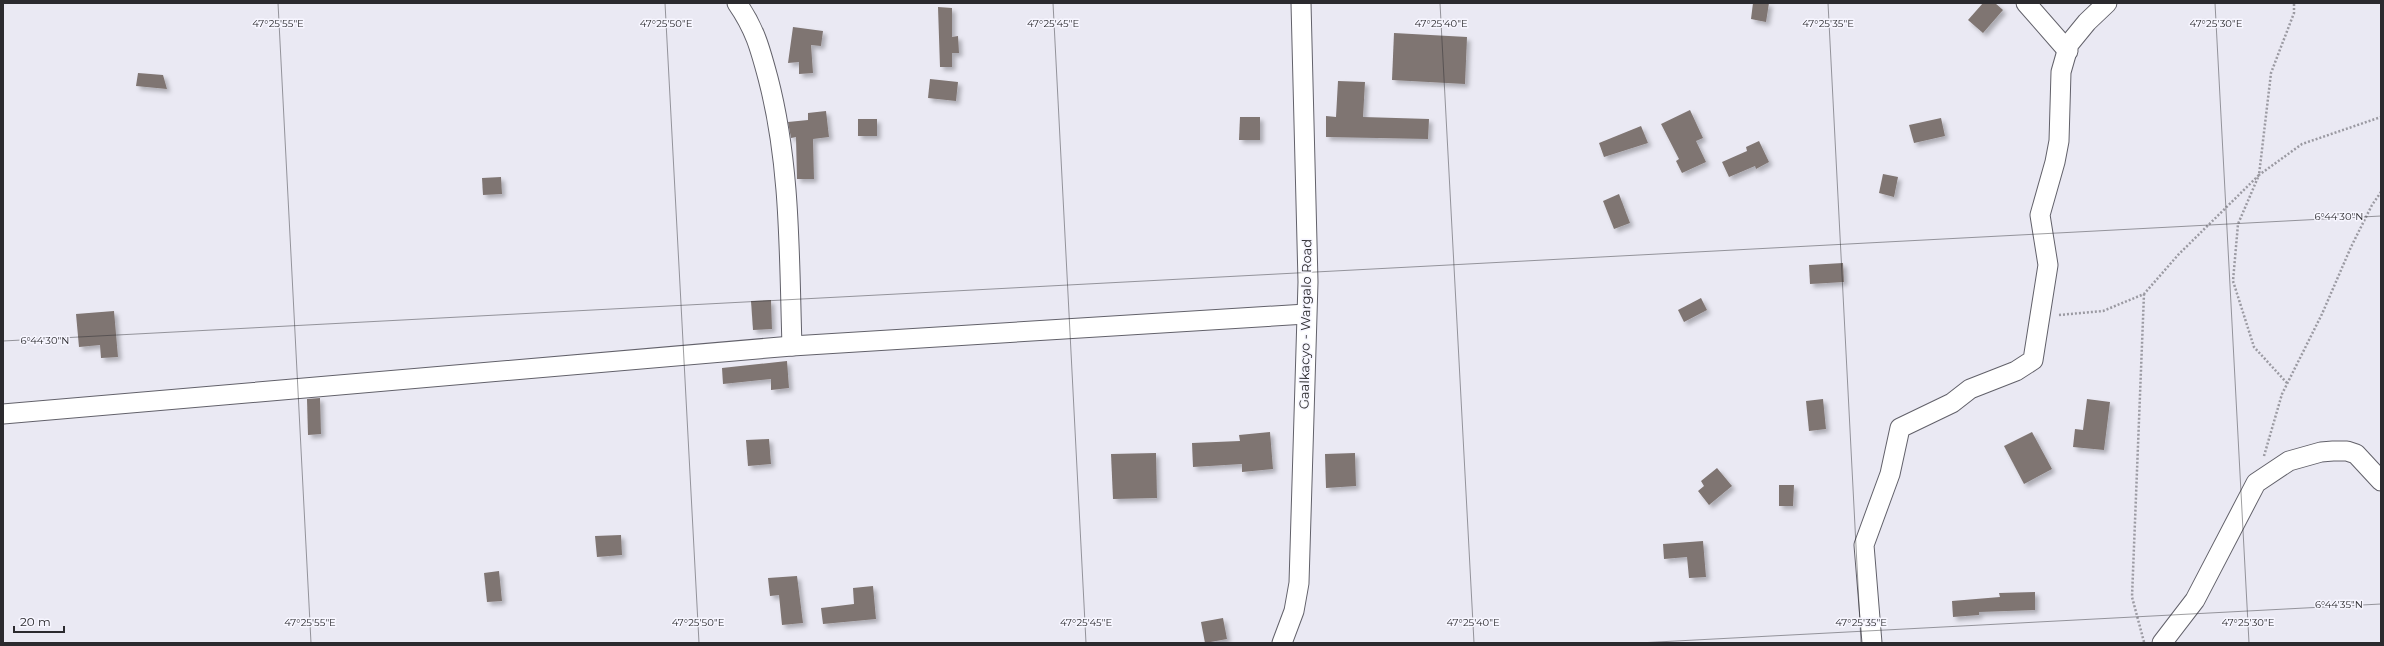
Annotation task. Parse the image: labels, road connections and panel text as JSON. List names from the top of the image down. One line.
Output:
{"streets":{"street":["Gaalkacyo - Wargalo Road"]},"scale_bar":"20 m","coordinates":["47°25'55\"E","47°25'50\"E","47°25'45\"E","47°25'40\"E","47°25'35\"E","47°25'30\"E","6°44'30\"N","6°44'35\"N"]}
